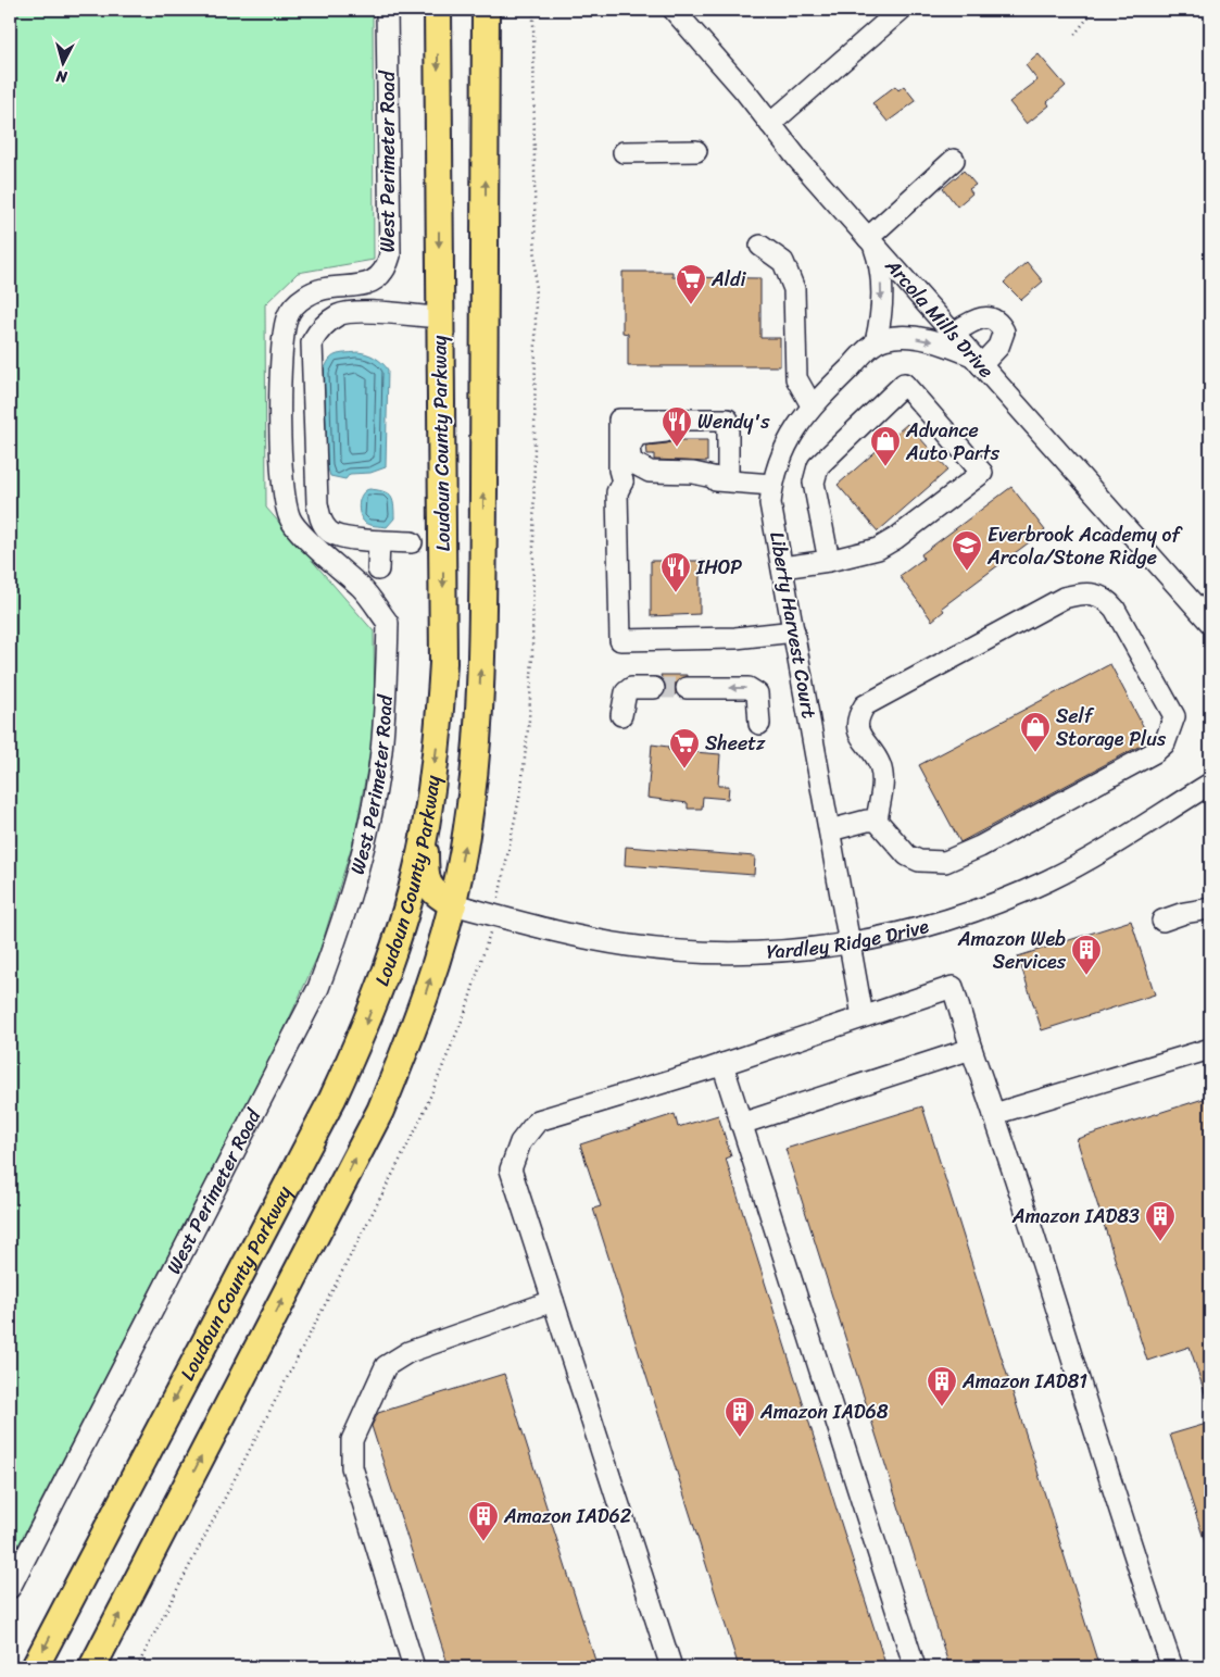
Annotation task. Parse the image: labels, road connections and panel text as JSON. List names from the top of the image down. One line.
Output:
{"streets":{"main road":["Loudoun County Parkway"],"street":["West Perimeter Road","Arcola Mills Drive","Liberty Harvest Court","Yardley Ridge Drive"]},"crossings":[["Liberty Harvest Court","Yardley Ridge Drive"]],"places":{"supermarket":["Aldi","Sheetz"],"restaurant":["Wendy's","IHOP"],"shop":["Advance Auto Parts","Self Storage Plus"],"school or university":["Everbrook Academy of Arcola/Stone Ridge"],"building":["Amazon Web Services","Amazon IAD83","Amazon IAD81","Amazon IAD68","Amazon IAD62"]},"north":"bottom"}
